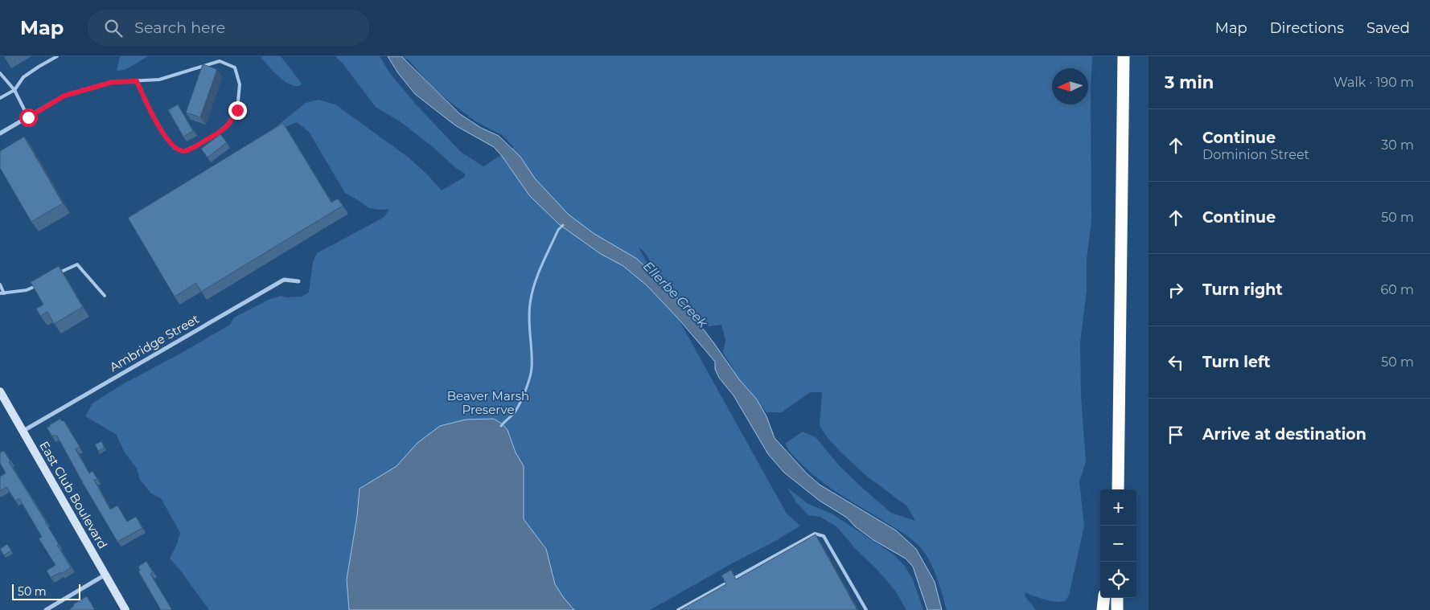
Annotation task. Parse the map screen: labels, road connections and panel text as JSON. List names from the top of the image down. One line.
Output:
{"streets":{"street":["Ambridge Street","East Club Boulevard"]},"crossings":[["Ambridge Street","East Club Boulevard"]],"water":["Ellerbe Creek"],"parks":["Beaver Marsh Preserve"],"scale_bar":"50 m","north":"left","page":{"header":"Map","search":"Search here","nav":["Map","Directions","Saved"],"heading":["3 min","Walk · 190 m"],"list":[["Continue","Dominion Street","30 m"],["Continue","50 m"],["Turn right","60 m"],["Turn left","50 m"],"Arrive at destination"],"map_buttons":["+","−"],"scale":"50 m"}}
